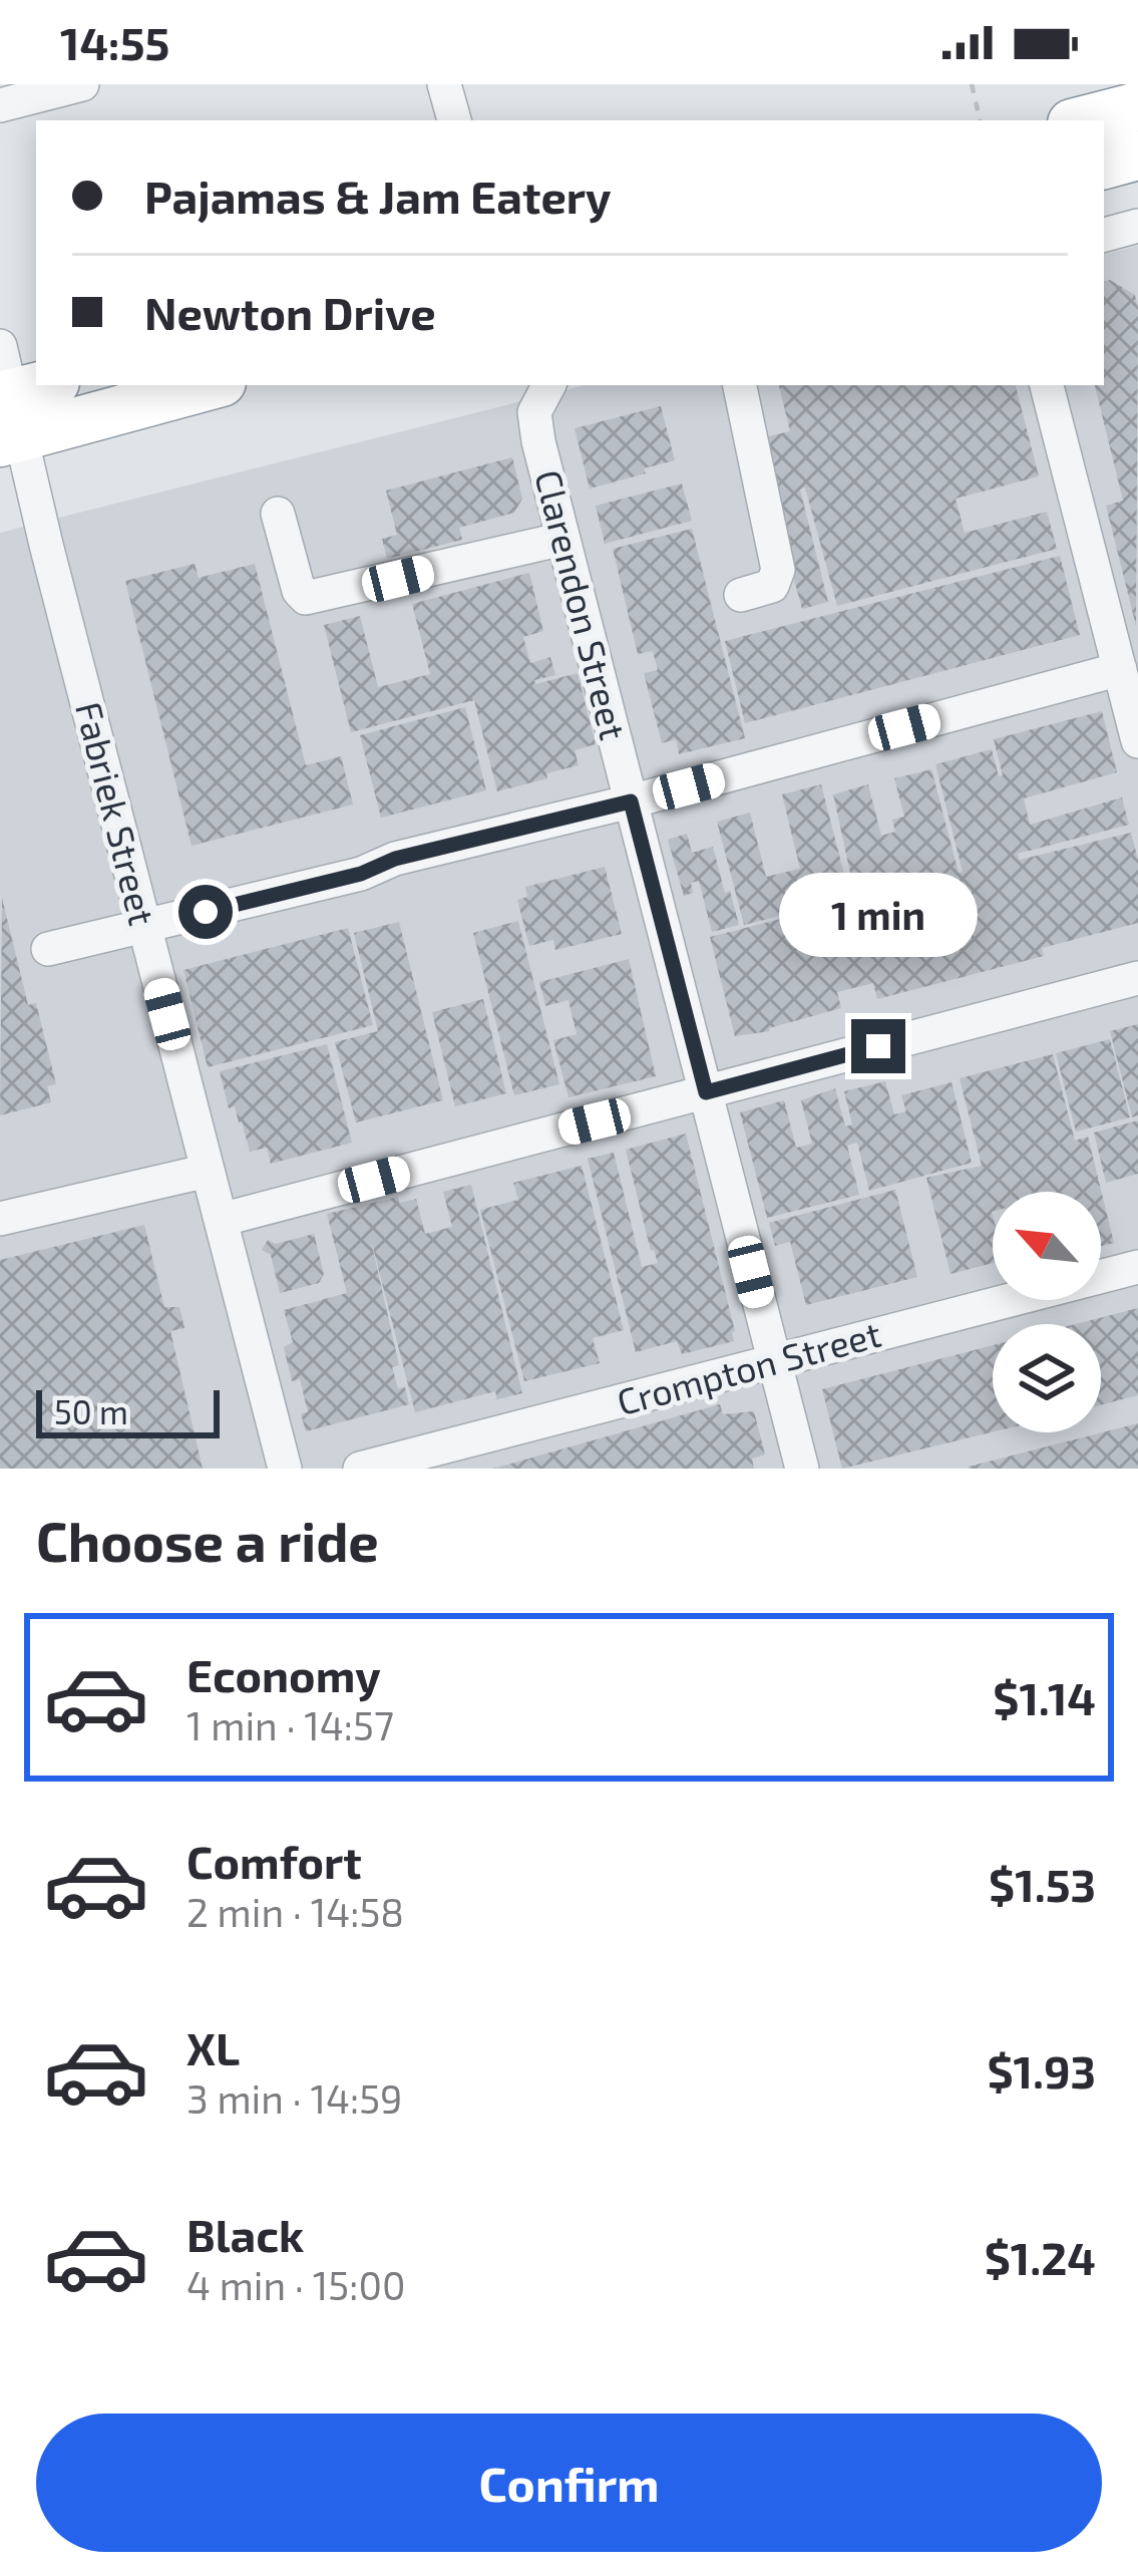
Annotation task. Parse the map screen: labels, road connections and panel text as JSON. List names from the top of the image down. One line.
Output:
{"streets":{"street":["Clarendon Street","Fabriek Street","Crompton Street"]},"crossings":[["Clarendon Street","Crompton Street"]],"scale_bar":"50 m","north":"top left","page":{"status":"14:55","banner":["Pajamas & Jam Eatery","Newton Drive"],"bubble":"1 min","scale":"50 m","heading":"Choose a ride","list":[{"name":"Economy","note":"1 min · 14:57","value":"$1.14"},{"name":"Comfort","note":"2 min · 14:58","value":"$1.53"},{"name":"XL","note":"3 min · 14:59","value":"$1.93"},{"name":"Black","note":"4 min · 15:00","value":"$1.24"}],"buttons":"Confirm"}}
